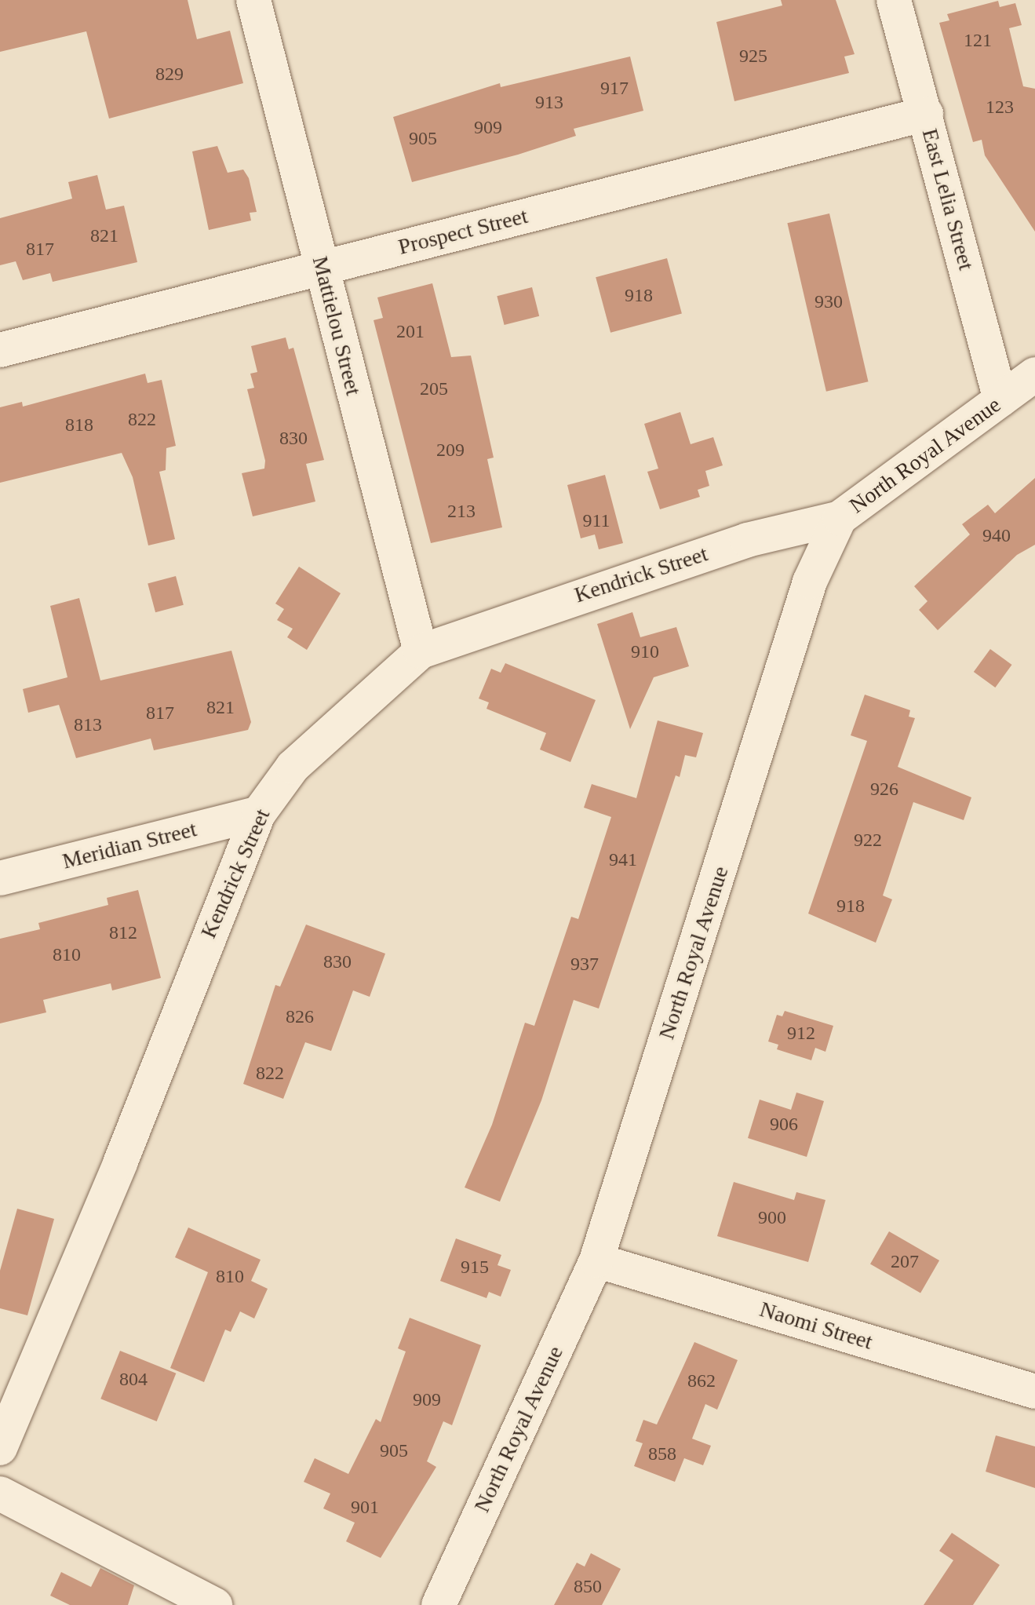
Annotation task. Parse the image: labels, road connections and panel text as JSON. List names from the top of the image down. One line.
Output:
{"streets":{"street":["East Lelia Street","Prospect Street","Mattielou Street","North Royal Avenue","Kendrick Street","Meridian Street","Naomi Street"]},"crossings":[["East Lelia Street","Prospect Street"],["East Lelia Street","North Royal Avenue"],["Prospect Street","Mattielou Street"],["Mattielou Street","Kendrick Street"],["North Royal Avenue","Kendrick Street"],["North Royal Avenue","Naomi Street"],["Kendrick Street","Meridian Street"]],"house_numbers":["121","925","829","917","913","123","909","905","821","817","918","930","201","205","822","818","830","209","213","911","940","910","821","817","813","926","922","941","918","812","810","830","937","826","912","822","906","900","207","915","810","804","862","909","905","858","901","850"]}
